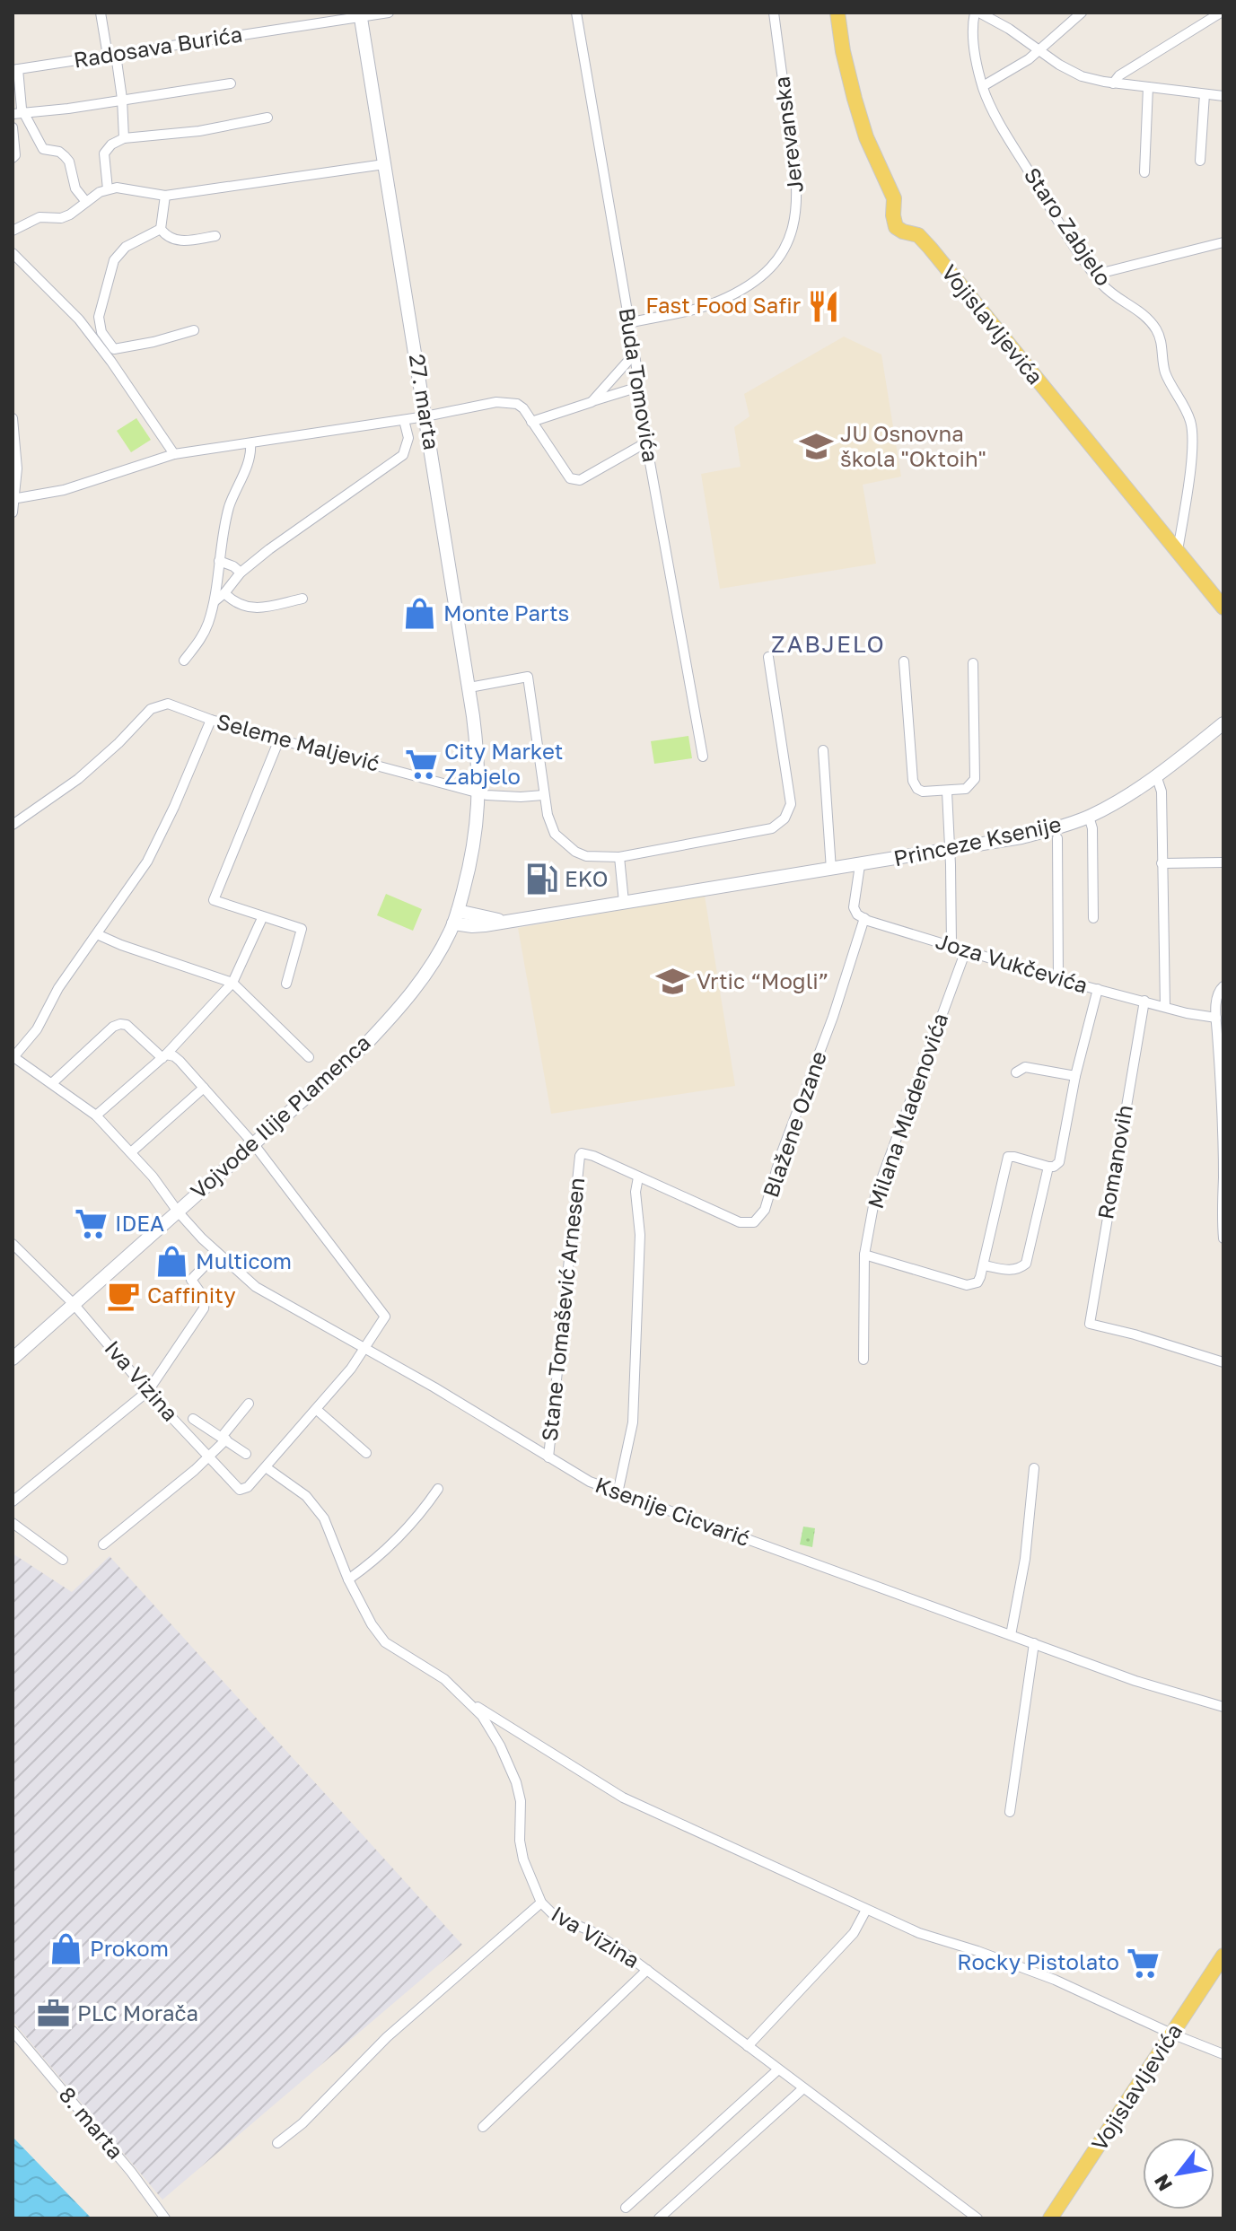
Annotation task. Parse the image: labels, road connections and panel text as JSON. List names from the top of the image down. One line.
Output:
{"streets":{"main road":["Vojislavljevića"],"street":["Radosava Burića","Jerevanska","Staro Zabjelo","Buda Tomovića","27. marta","Seleme Maljević","Princeze Ksenije","Joza Vukčevića","Milana Mladenovića","Vojvode Ilije Plamenca","Blažene Ozane","Romanovih","Stane Tomašević Arnesen","Iva Vizina","Ksenije Cicvarić","8. marta"]},"crossings":[["Radosava Burića","27. marta"],["Jerevanska","Buda Tomovića"],["Staro Zabjelo","Vojislavljevića"],["27. marta","Seleme Maljević"],["27. marta","Princeze Ksenije"],["27. marta","Vojvode Ilije Plamenca"],["Princeze Ksenije","Vojvode Ilije Plamenca"],["Joza Vukčevića","Milana Mladenovića"],["Joza Vukčevića","Blažene Ozane"],["Joza Vukčevića","Romanovih"],["Vojvode Ilije Plamenca","Iva Vizina"],["Vojvode Ilije Plamenca","Ksenije Cicvarić"],["Blažene Ozane","Stane Tomašević Arnesen"],["Stane Tomašević Arnesen","Ksenije Cicvarić"],["Iva Vizina","Ksenije Cicvarić"]],"districts":["ZABJELO"],"places":{"restaurant":["Fast Food Safir"],"school or university":["JU Osnovna škola \"Oktoih\"","Vrtic “Mogli”"],"shop":["Monte Parts","Multicom","Prokom"],"supermarket":["City Market Zabjelo","IDEA","Rocky Pistolato"],"fuel station":["EKO"],"cafe":["Caffinity"],"office":["PLC Morača"]},"north":"bottom left"}
